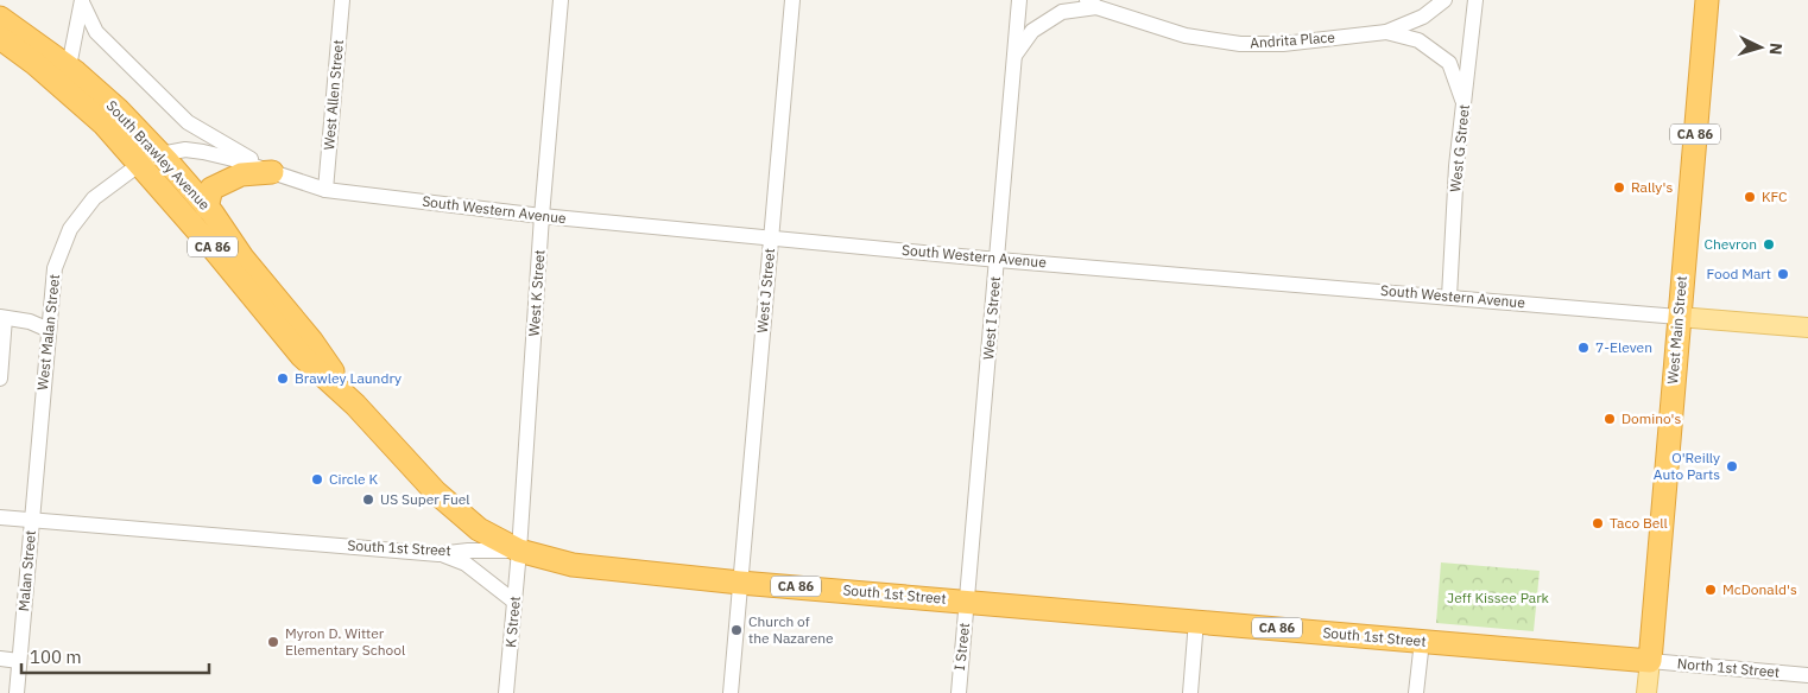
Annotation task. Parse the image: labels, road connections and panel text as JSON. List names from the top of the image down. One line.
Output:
{"streets":{"highway":["CA 86","South Brawley Avenue","West Main Street","South 1st Street"],"street":["Andrita Place","West Allen Street","West G Street","South Western Avenue","West J Street","West K Street","West I Street","West Malan Street","Malan Street","K Street","I Street","North 1st Street"]},"crossings":[["Andrita Place","West G Street"],["Andrita Place","West I Street"],["West Allen Street","South Western Avenue"],["West G Street","South Western Avenue"],["South Brawley Avenue","South Western Avenue"],["South Brawley Avenue","West K Street"],["South Brawley Avenue","West Malan Street"],["South Brawley Avenue","South 1st Street"],["South Brawley Avenue","K Street"],["South Western Avenue","West J Street"],["South Western Avenue","West K Street"],["South Western Avenue","West I Street"],["South Western Avenue","West Main Street"],["South Western Avenue","West Malan Street"],["West J Street","South 1st Street"],["West K Street","South 1st Street"],["West K Street","K Street"],["West I Street","South 1st Street"],["West I Street","I Street"],["West Main Street","South 1st Street"],["West Main Street","North 1st Street"],["West Malan Street","South 1st Street"],["West Malan Street","Malan Street"],["South 1st Street","Malan Street"],["South 1st Street","K Street"],["South 1st Street","I Street"],["South 1st Street","North 1st Street"]],"parks":["Jeff Kissee Park"],"places":["Rally's","KFC","Chevron","Food Mart","7-Eleven","Brawley Laundry","Domino's","O'Reilly Auto Parts","Circle K","US Super Fuel","Taco Bell","McDonald's","Church of the Nazarene","Myron D. Witter Elementary School"],"scale_bar":"100 m","north":"right"}
